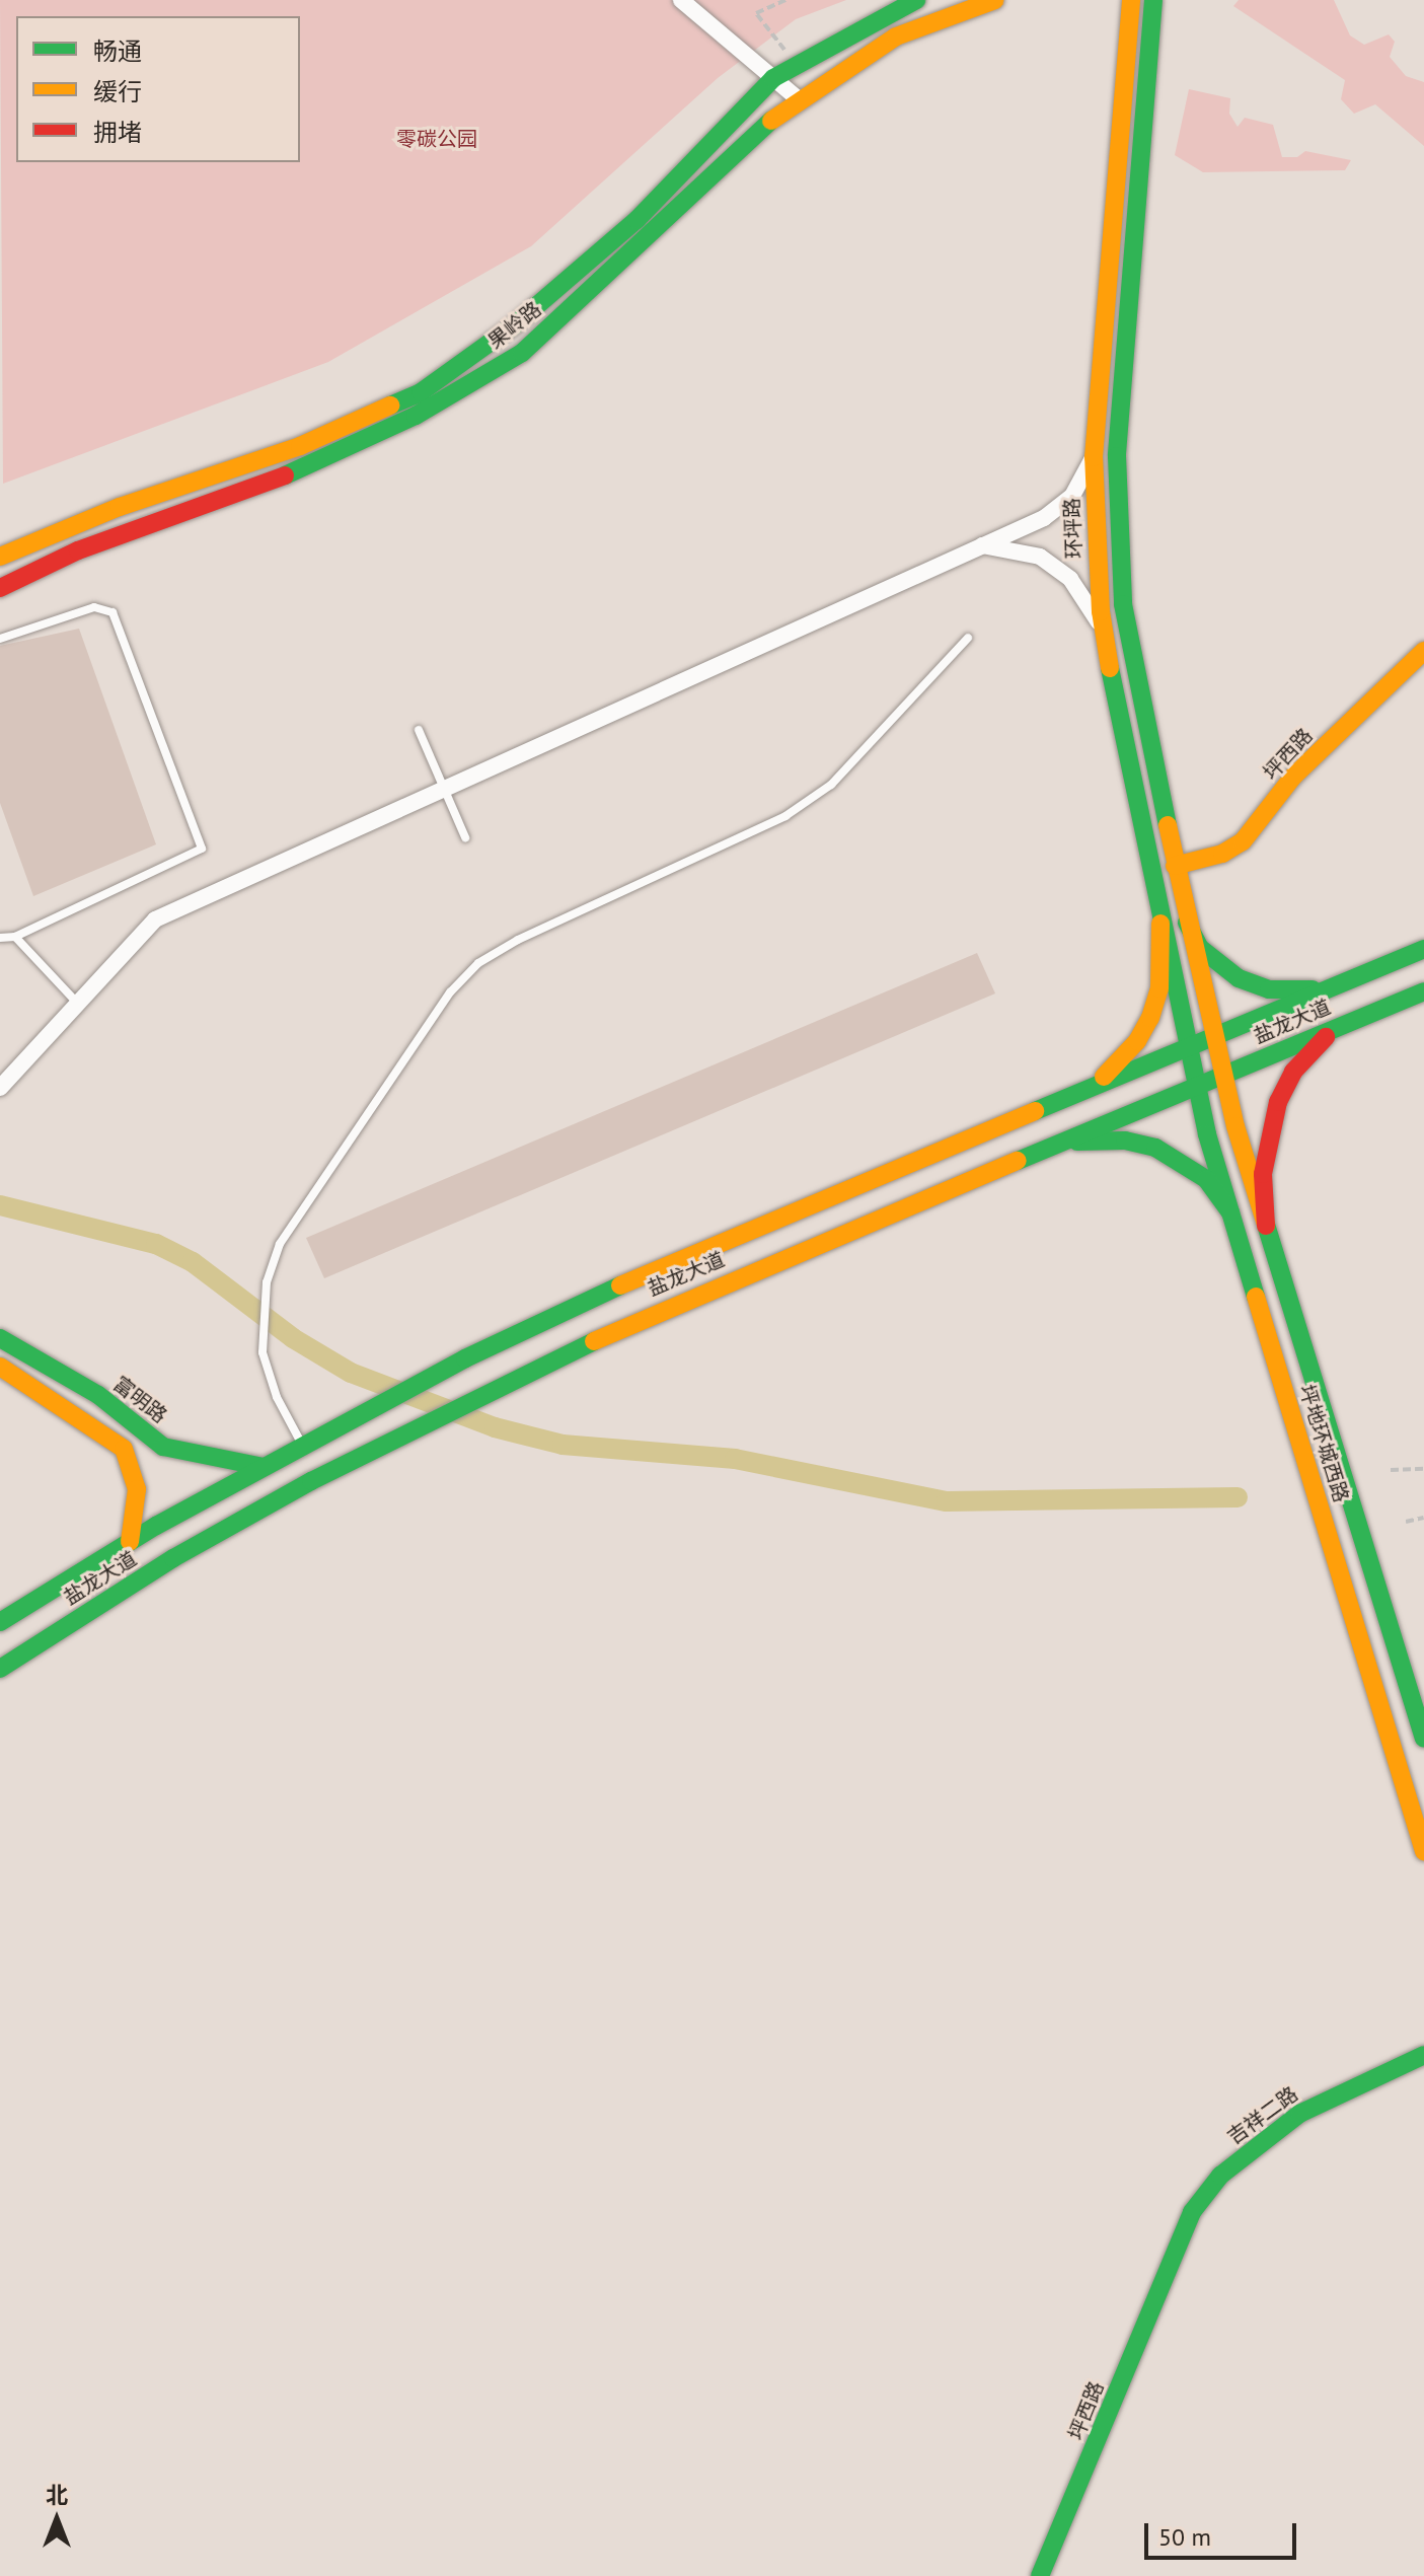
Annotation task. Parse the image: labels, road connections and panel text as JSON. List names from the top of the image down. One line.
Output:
{"streets":{"main road":["果岭路","环坪路","坪西路","盐龙大道","富明路","坪地环城西路","吉祥二路"]},"crossings":[["环坪路","盐龙大道"],["环坪路","坪地环城西路"],["坪西路","吉祥二路"],["盐龙大道","富明路"],["盐龙大道","坪地环城西路"]],"parks":["零碳公园"],"legend":["畅通","缓行","拥堵"],"scale_bar":"50 m","north":"top"}
